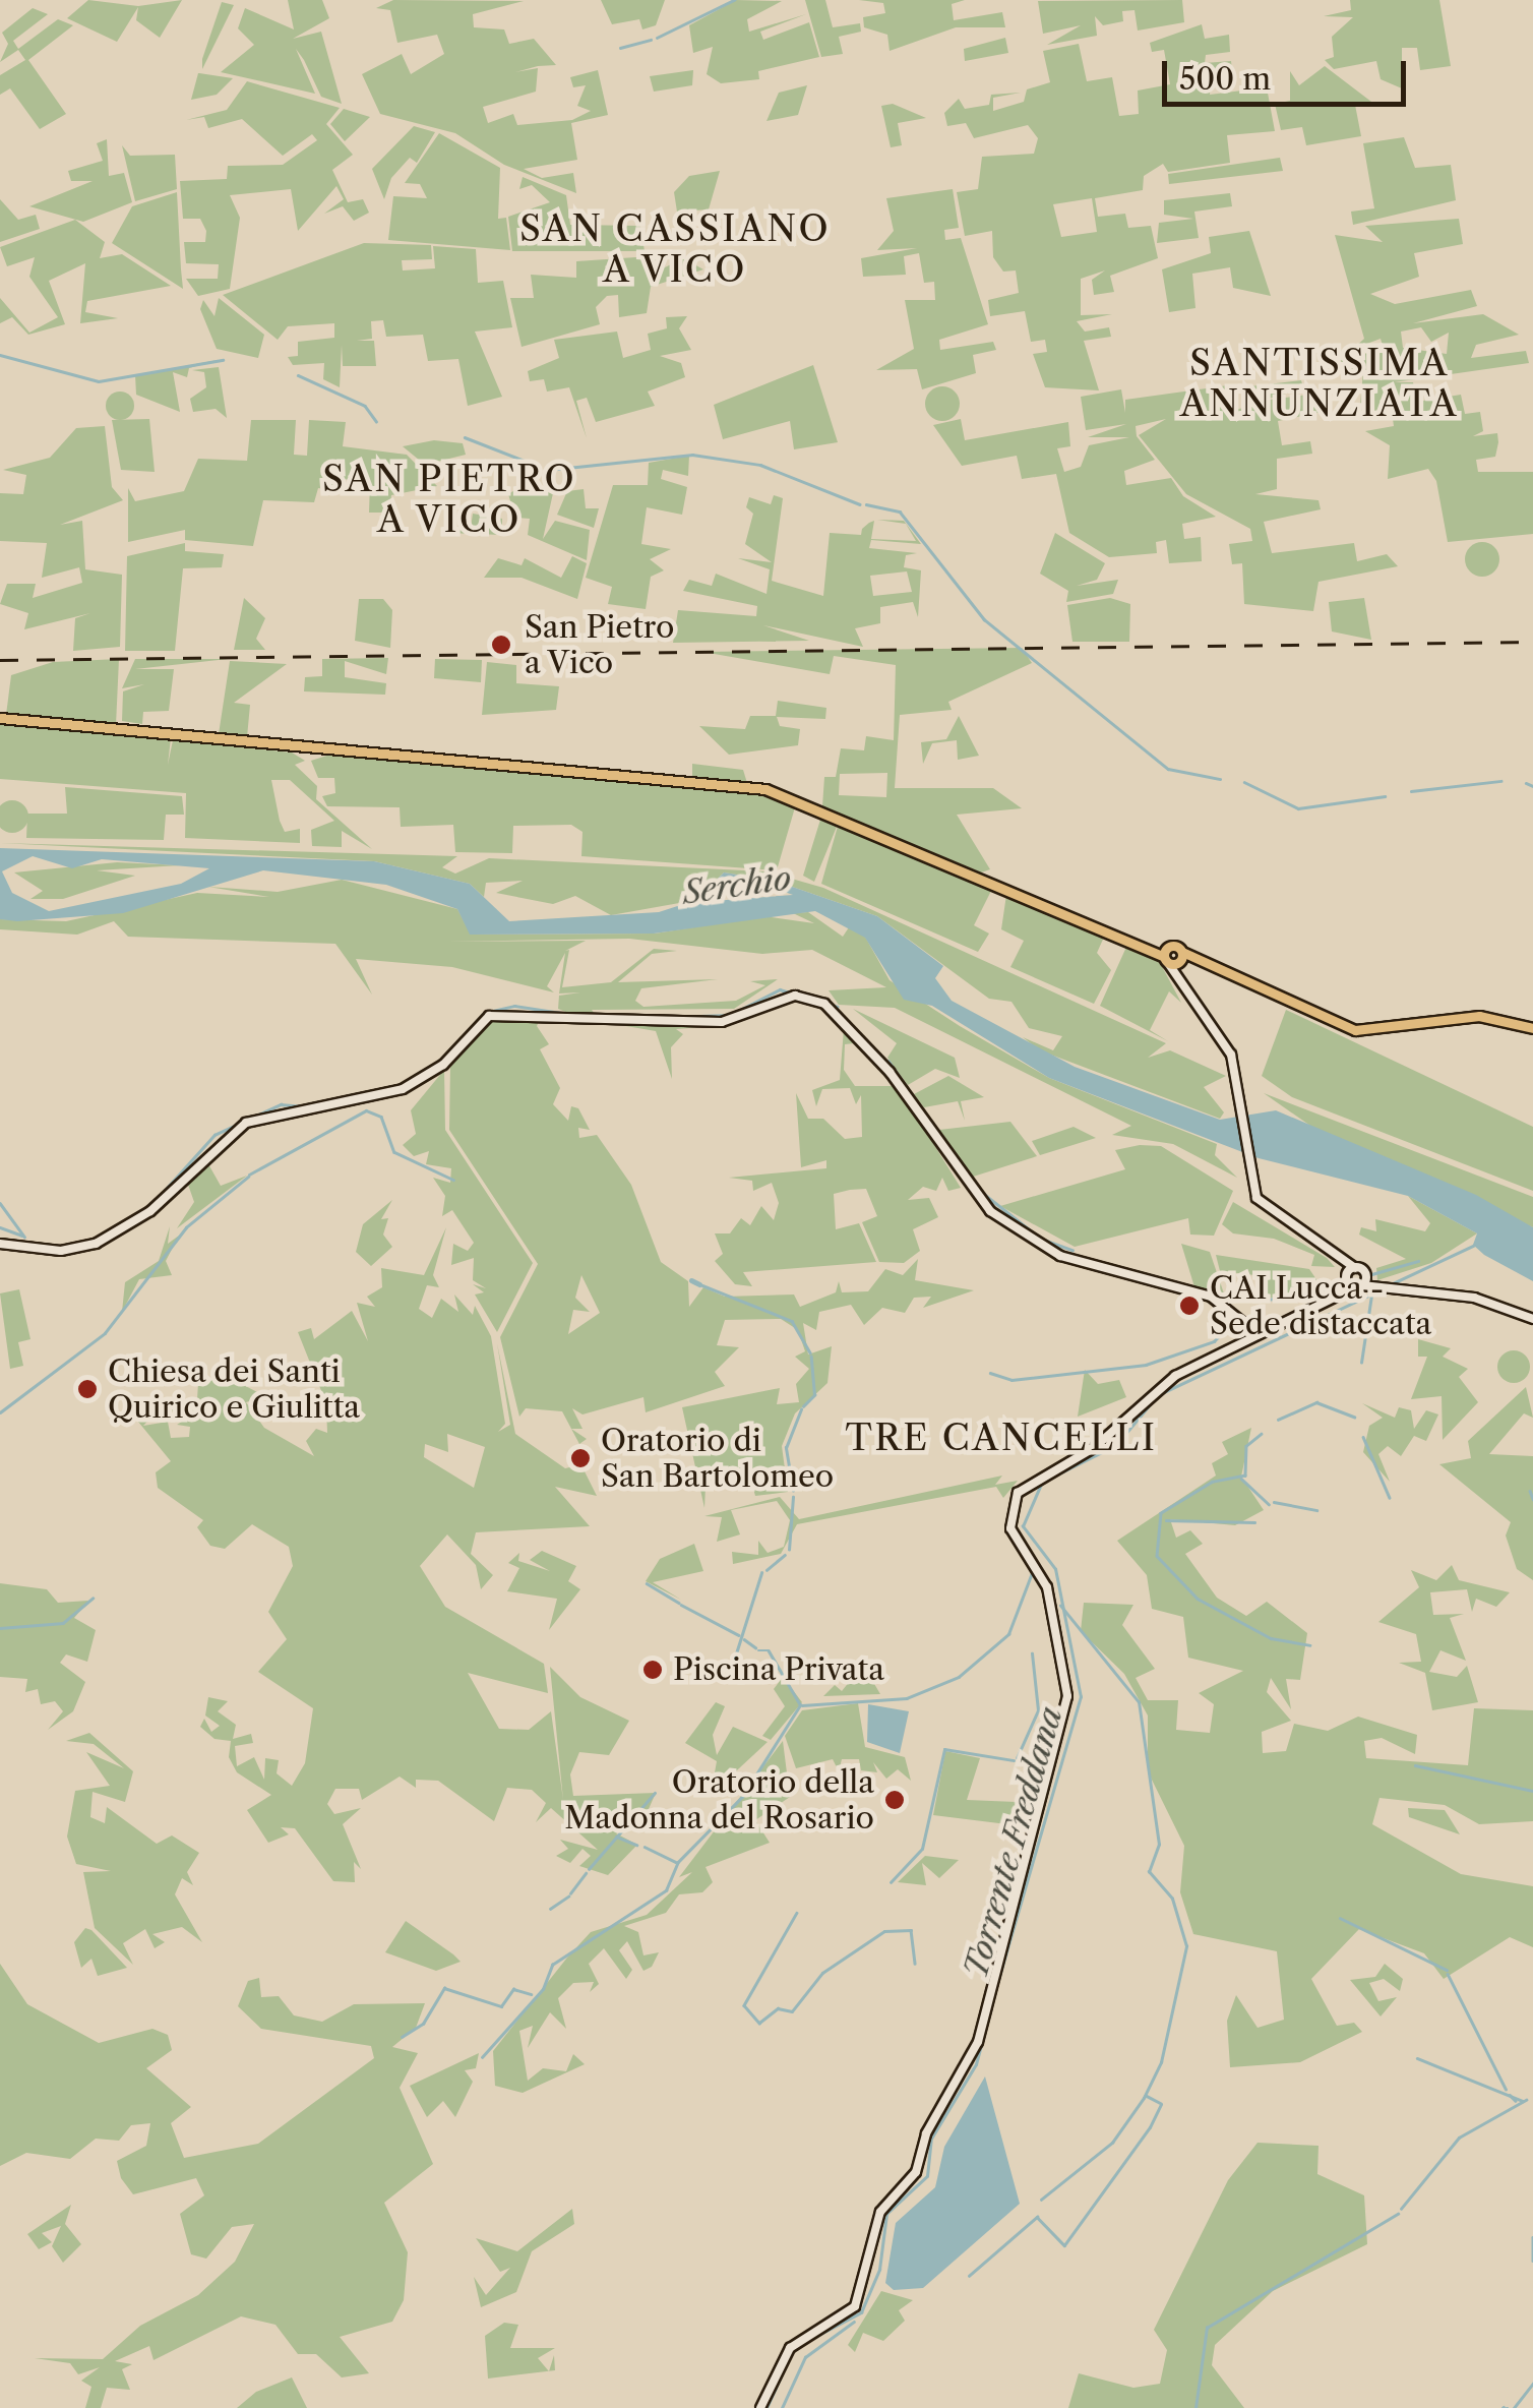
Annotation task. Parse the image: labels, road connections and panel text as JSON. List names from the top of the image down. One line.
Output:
{"districts":["SAN CASSIANO A VICO","SANTISSIMA ANNUNZIATA","SAN PIETRO A VICO","TRE CANCELLI"],"water":["Serchio","Torrente Freddana"],"places":["San Pietro a Vico","CAI Lucca - Sede distaccata","Chiesa dei Santi Quirico e Giulitta","Oratorio di San Bartolomeo","Piscina Privata","Oratorio della Madonna del Rosario"],"scale_bar":"500 m"}
